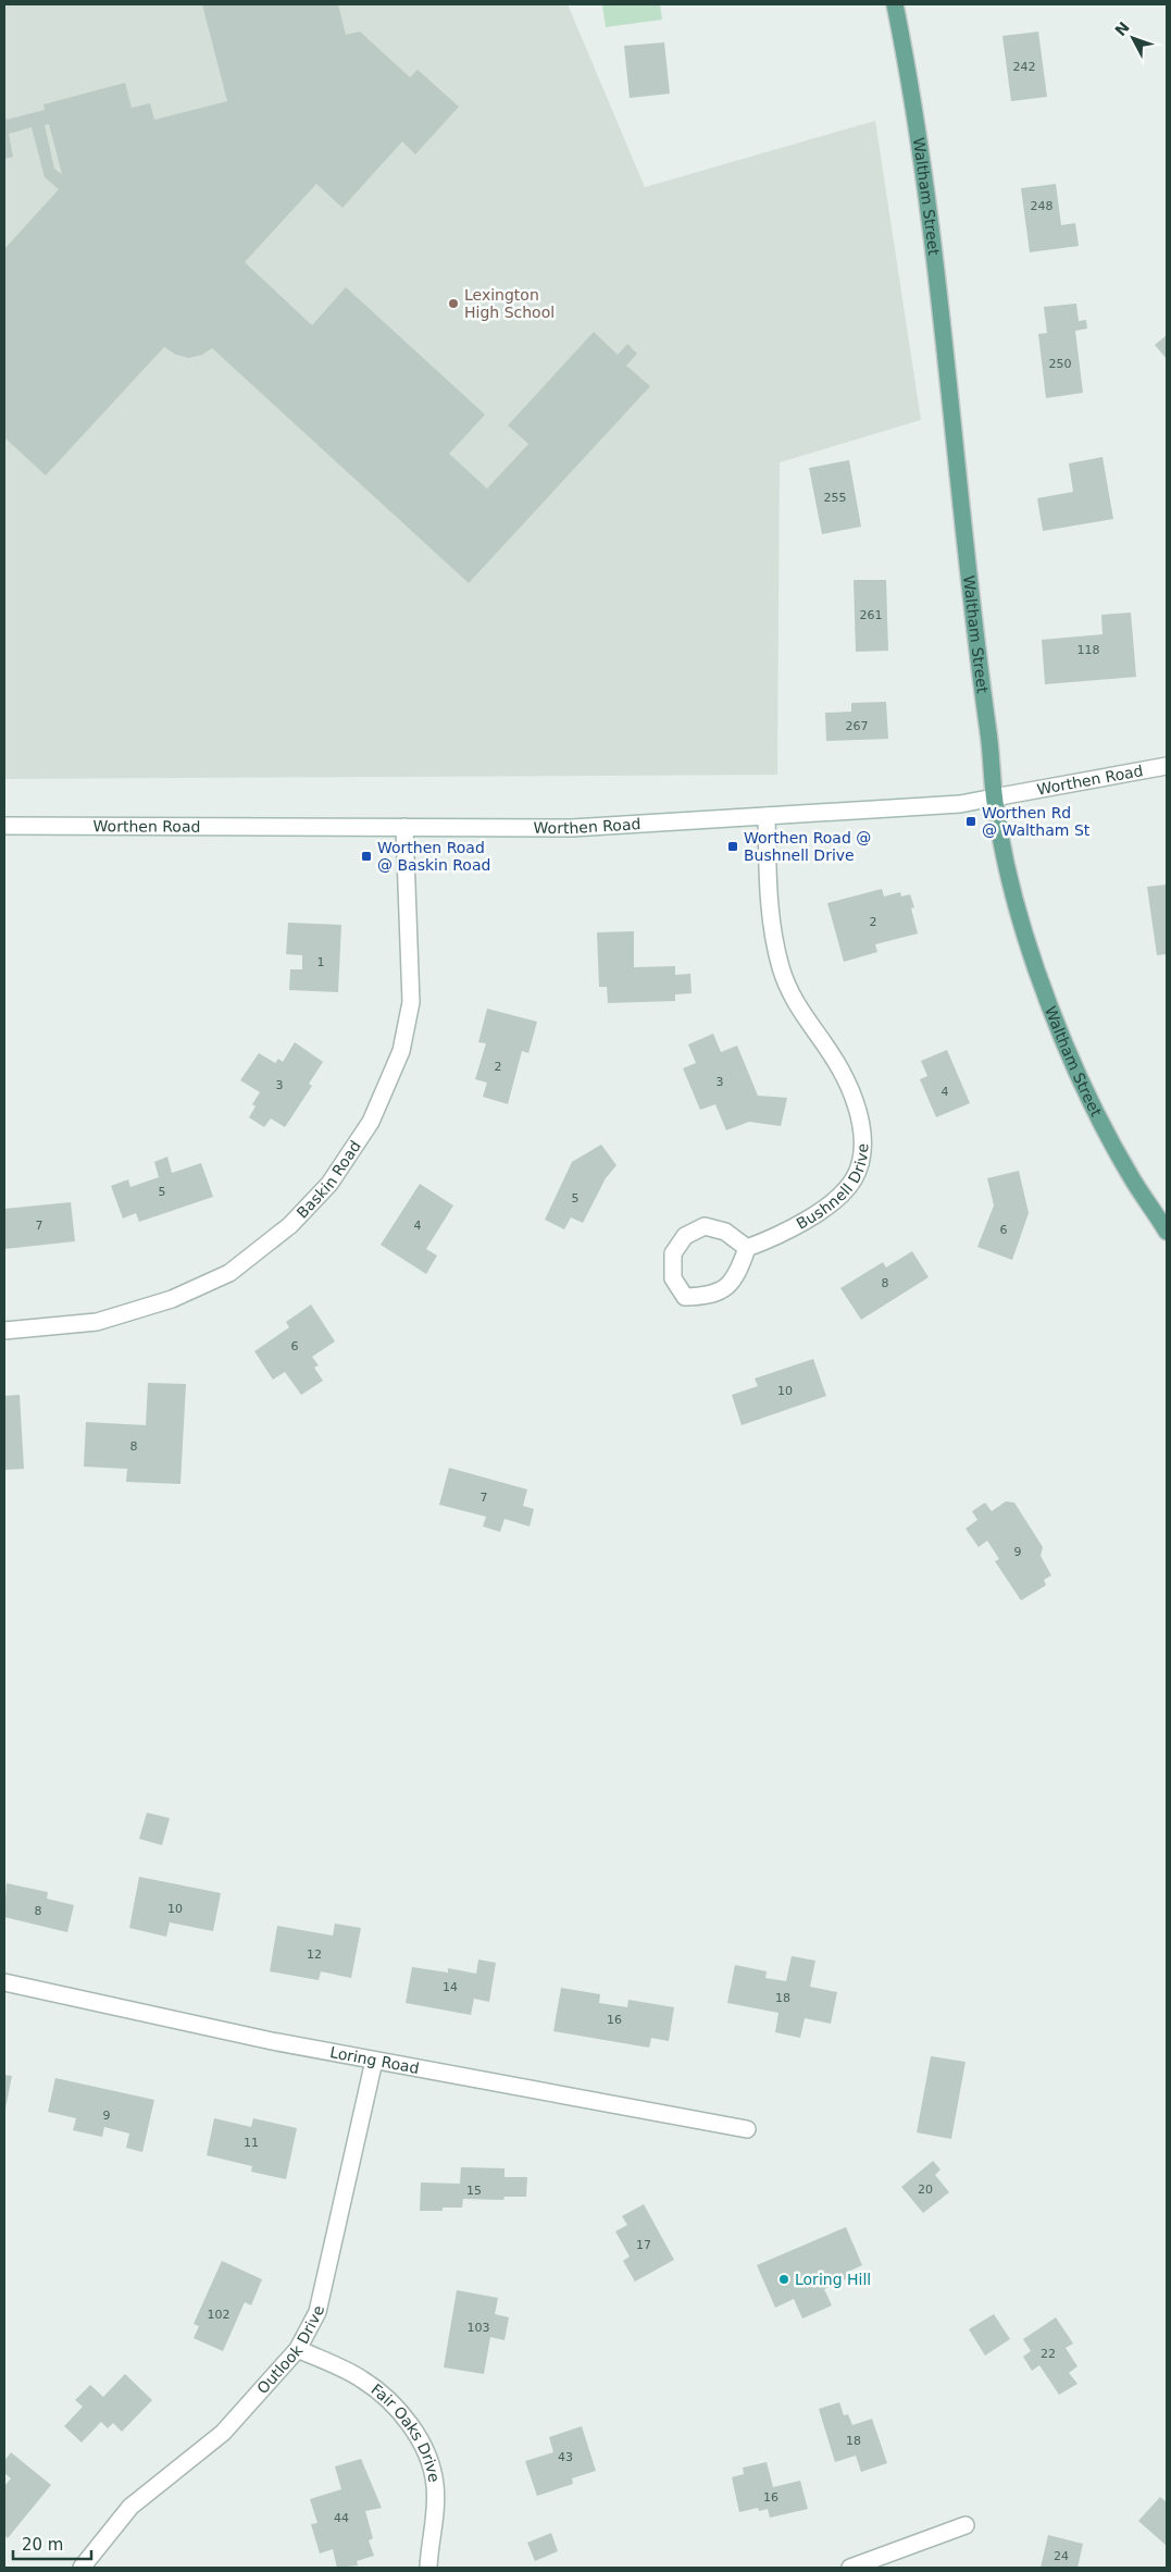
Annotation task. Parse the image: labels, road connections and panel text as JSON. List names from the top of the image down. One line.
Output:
{"streets":{"main road":["Waltham Street"],"street":["Worthen Road","Baskin Road","Bushnell Drive","Loring Road","Outlook Drive","Fair Oaks Drive"]},"crossings":[["Waltham Street","Worthen Road"],["Worthen Road","Baskin Road"],["Worthen Road","Bushnell Drive"],["Loring Road","Outlook Drive"],["Outlook Drive","Fair Oaks Drive"]],"places":{"other":["Lexington High School","Loring Hill"],"transit":["Worthen Rd @ Waltham St","Worthen Road @ Bushnell Drive","Worthen Road @ Baskin Road"]},"house_numbers":["242","248","250","255","261","118","267","2","1","2","3","3","4","5","5","7","4","6","8","6","10","8","7","9","10","8","12","14","18","16","9","11","20","15","17","102","103","22","18","43","16","44","24"],"scale_bar":"20 m","north":"top left"}
